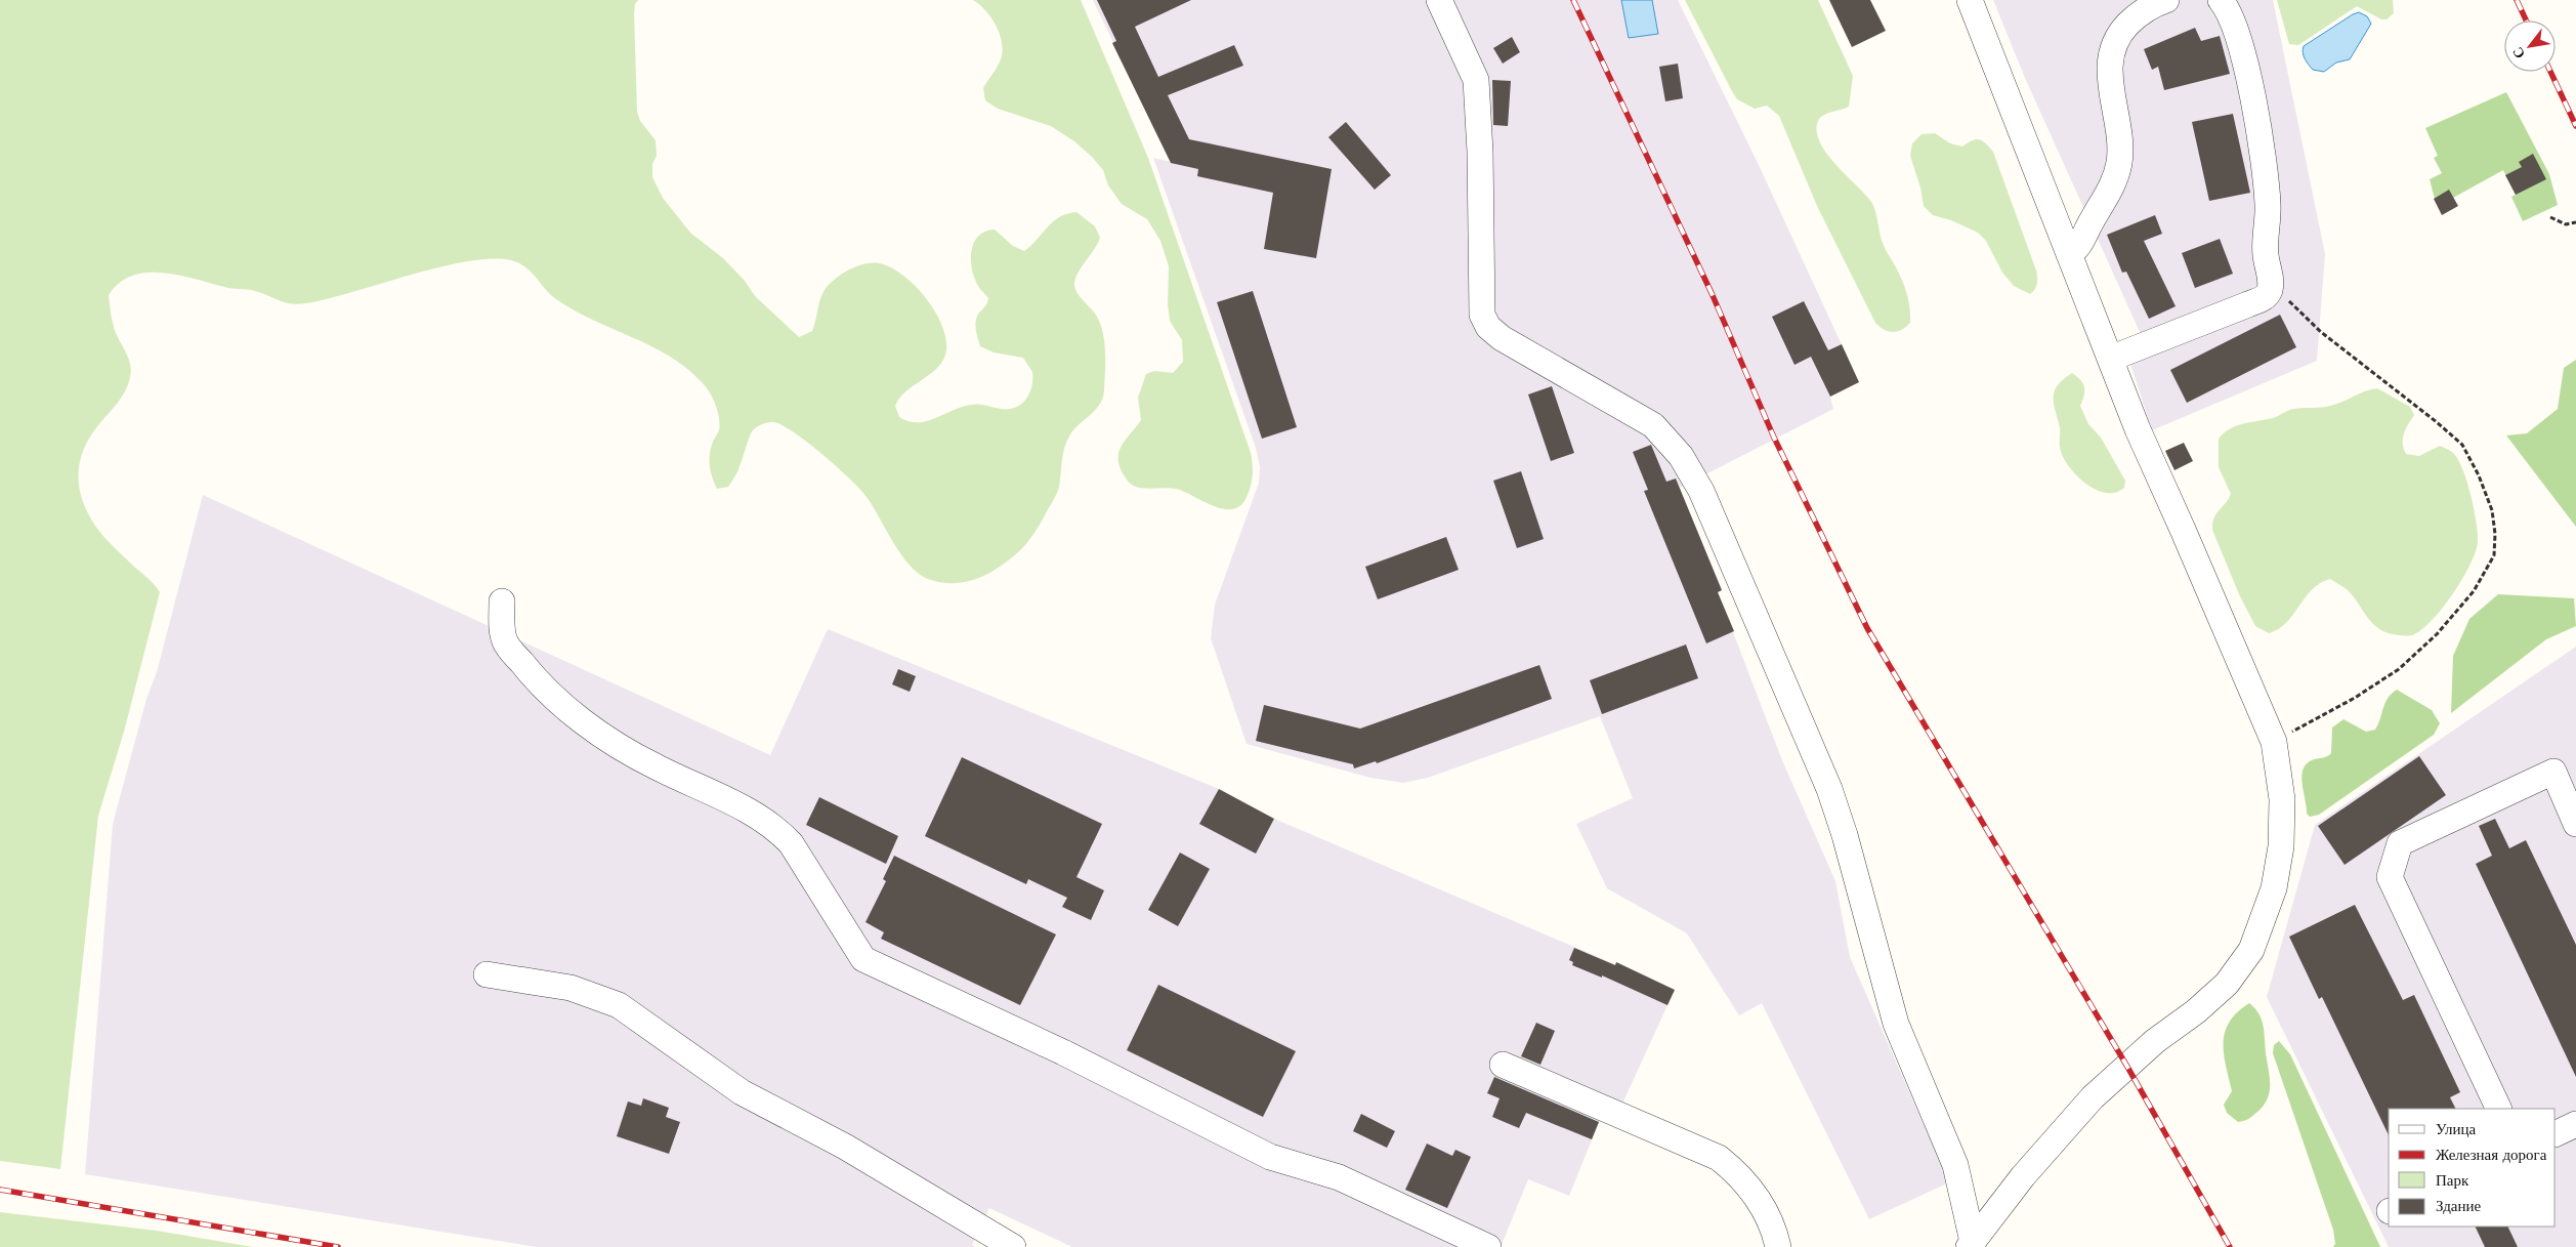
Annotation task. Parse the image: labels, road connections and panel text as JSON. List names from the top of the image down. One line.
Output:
{"legend":["Улица","Железная дорога","Парк","Здание"],"north":"bottom left"}
